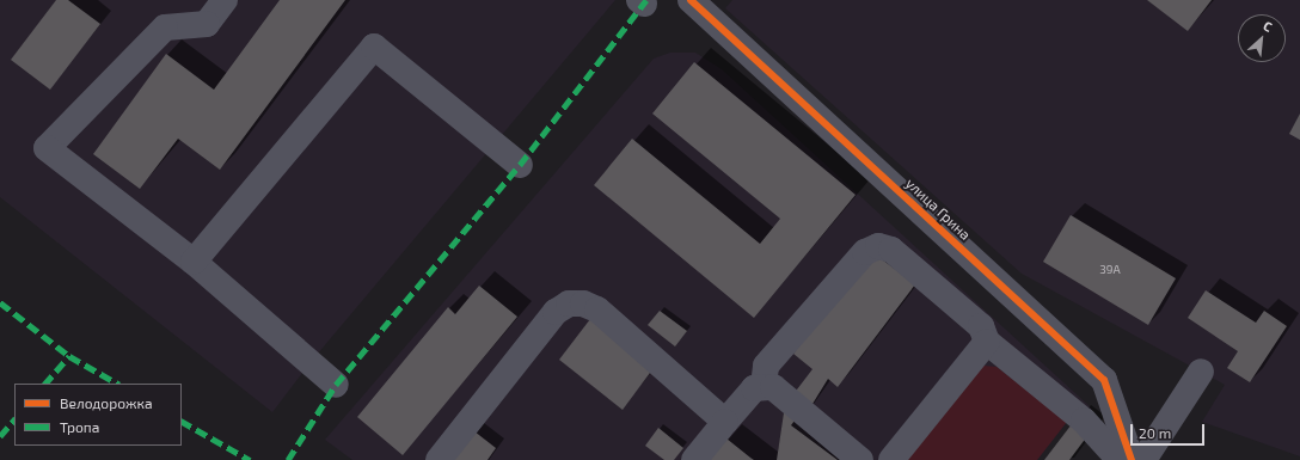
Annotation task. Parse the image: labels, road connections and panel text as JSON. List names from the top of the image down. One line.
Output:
{"streets":{"street":["улица Грина"]},"house_numbers":["39А"],"legend":["Велодорожка","Тропа"],"scale_bar":"20 m","north":"top right"}
